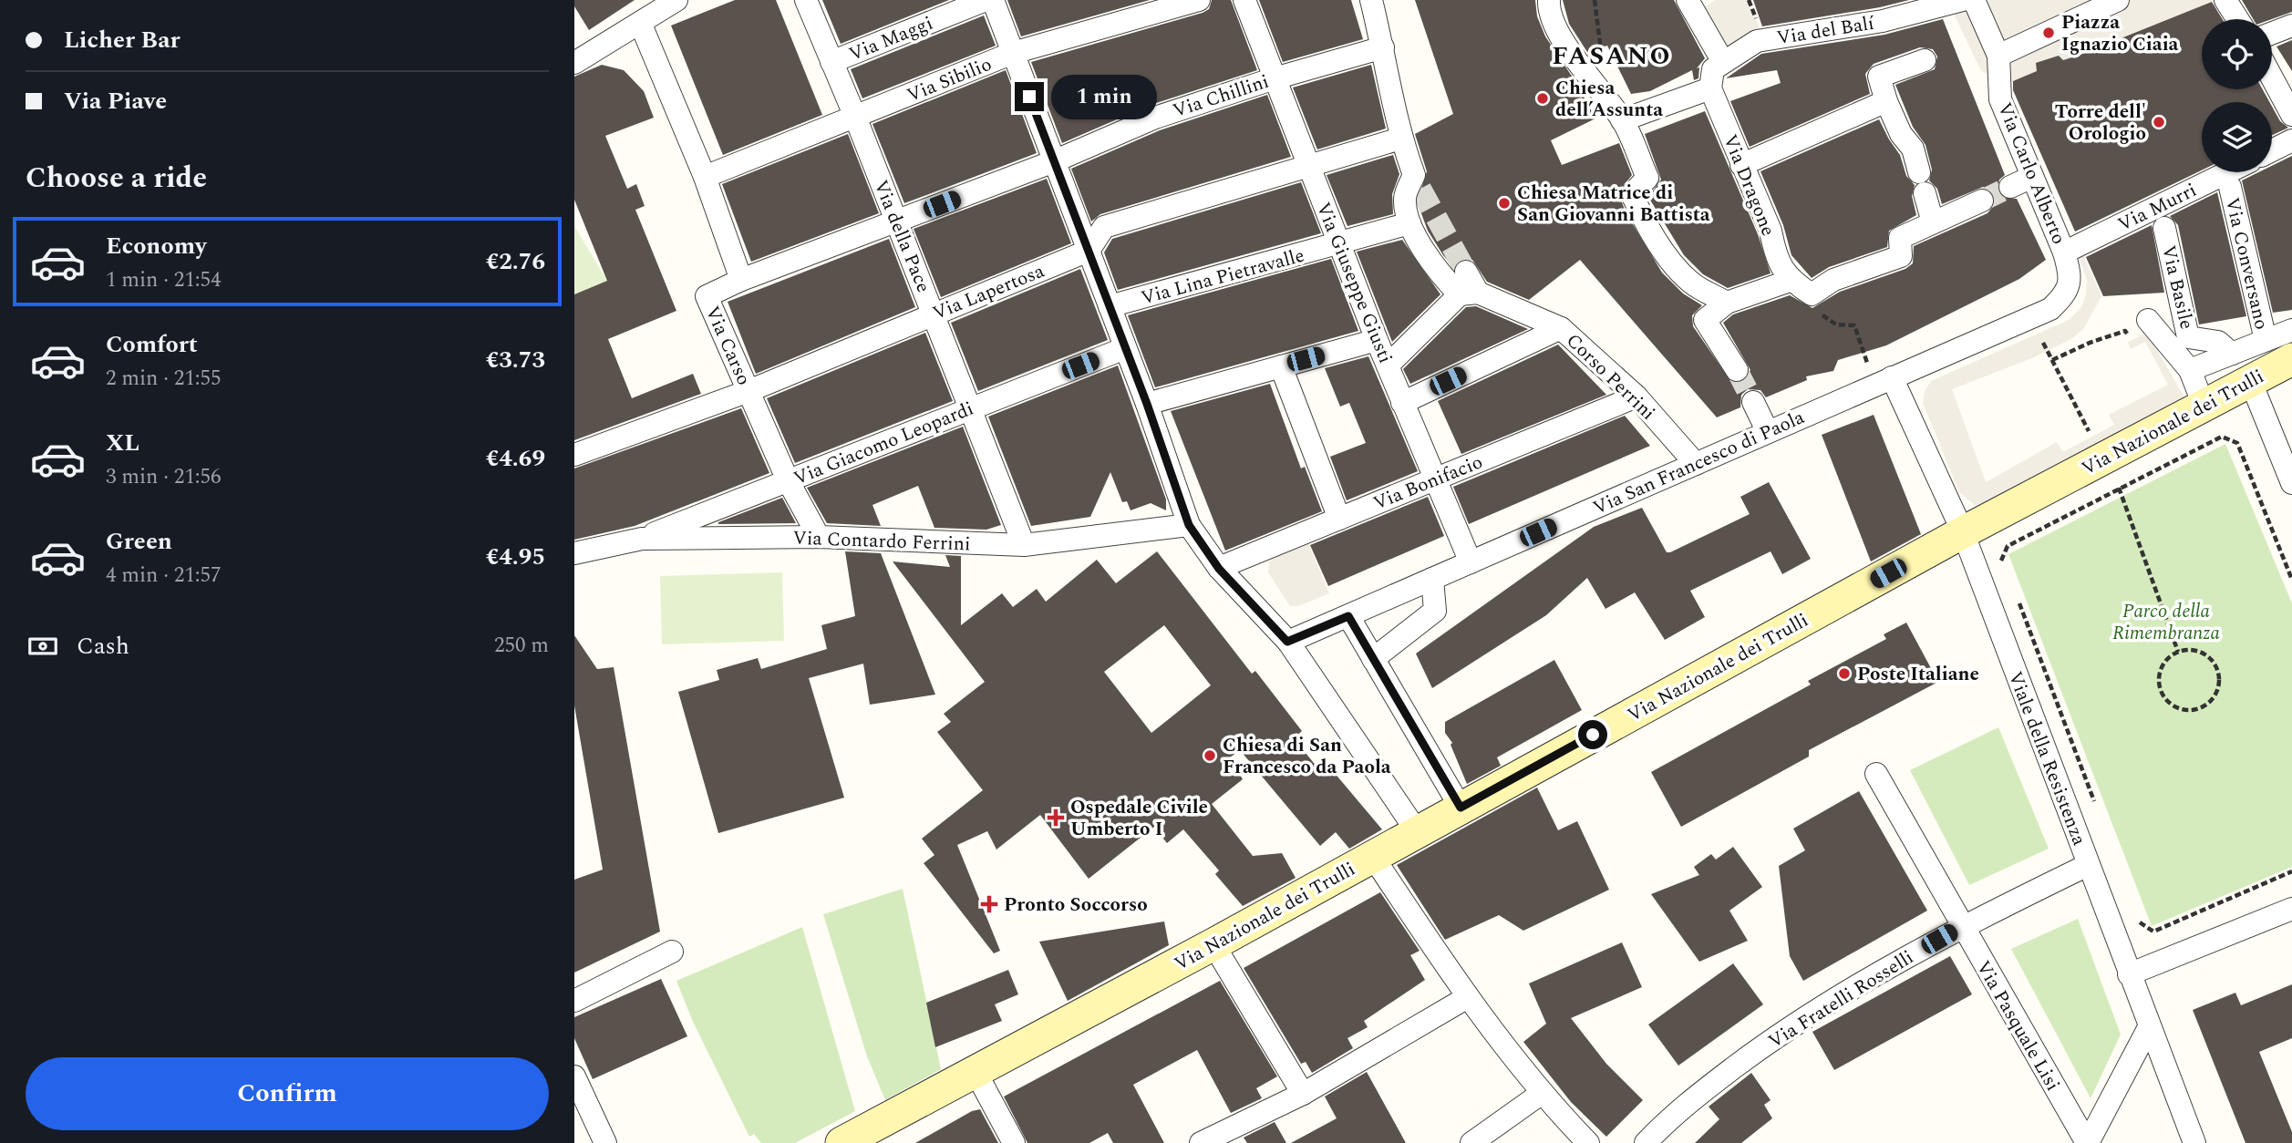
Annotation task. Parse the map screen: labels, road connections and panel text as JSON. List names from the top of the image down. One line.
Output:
{"streets":{"street":["Via del Balí","Via Maggi","Via Sibilio","Via Chillini","Via Carlo Alberto","Via Dragone","Via Murri","Via della Pace","Via Conversano","Via Lina Pietravalle","Via Giuseppe Giusti","Via Basile","Via Lapertosa","Via Carso","Corso Perrini","Via Nazionale dei Trulli","Via Giacomo Leopardi","Via San Francesco di Paola","Via Bonifacio","Via Contardo Ferrini","Viale della Resistenza","Via Fratelli Rosselli","Via Pasquale Lisi"]},"crossings":[["Via Maggi","Via della Pace"],["Via Sibilio","Via della Pace"],["Via Chillini","Via della Pace"],["Via Chillini","Via Giuseppe Giusti"],["Via Chillini","Via Carso"],["Via Chillini","Corso Perrini"],["Via Carlo Alberto","Via Murri"],["Via Carlo Alberto","Via San Francesco di Paola"],["Via Murri","Via San Francesco di Paola"],["Via della Pace","Via Lapertosa"],["Via della Pace","Via Giacomo Leopardi"],["Via della Pace","Via Contardo Ferrini"],["Via Lina Pietravalle","Via Giuseppe Giusti"],["Via Lina Pietravalle","Corso Perrini"],["Via Giuseppe Giusti","Via Lapertosa"],["Via Giuseppe Giusti","Via San Francesco di Paola"],["Via Giuseppe Giusti","Via Bonifacio"],["Via Lapertosa","Via Carso"],["Via Lapertosa","Corso Perrini"],["Via Carso","Via Giacomo Leopardi"],["Via Carso","Via Contardo Ferrini"],["Corso Perrini","Via San Francesco di Paola"],["Corso Perrini","Via Bonifacio"],["Via Nazionale dei Trulli","Viale della Resistenza"],["Via Giacomo Leopardi","Via Contardo Ferrini"],["Via San Francesco di Paola","Viale della Resistenza"],["Viale della Resistenza","Via Fratelli Rosselli"],["Via Fratelli Rosselli","Via Pasquale Lisi"]],"districts":["FASANO"],"parks":["Parco della Rimembranza"],"places":{"other":["Piazza Ignazio Ciaia","Chiesa dell’Assunta","Torre dell' Orologio","Chiesa Matrice di San Giovanni Battista","Poste Italiane","Chiesa di San Francesco da Paola"],"health":["Ospedale Civile Umberto I","Pronto Soccorso"]},"page":{"banner":["Licher Bar","Via Piave"],"bubble":"1 min","heading":"Choose a ride","list":[{"name":"Economy","note":"1 min · 21:54","value":"€2.76"},{"name":"Comfort","note":"2 min · 21:55","value":"€3.73"},{"name":"XL","note":"3 min · 21:56","value":"€4.69"},{"name":"Green","note":"4 min · 21:57","value":"€4.95"}],"pay":["Cash","250 m"],"buttons":"Confirm"}}
